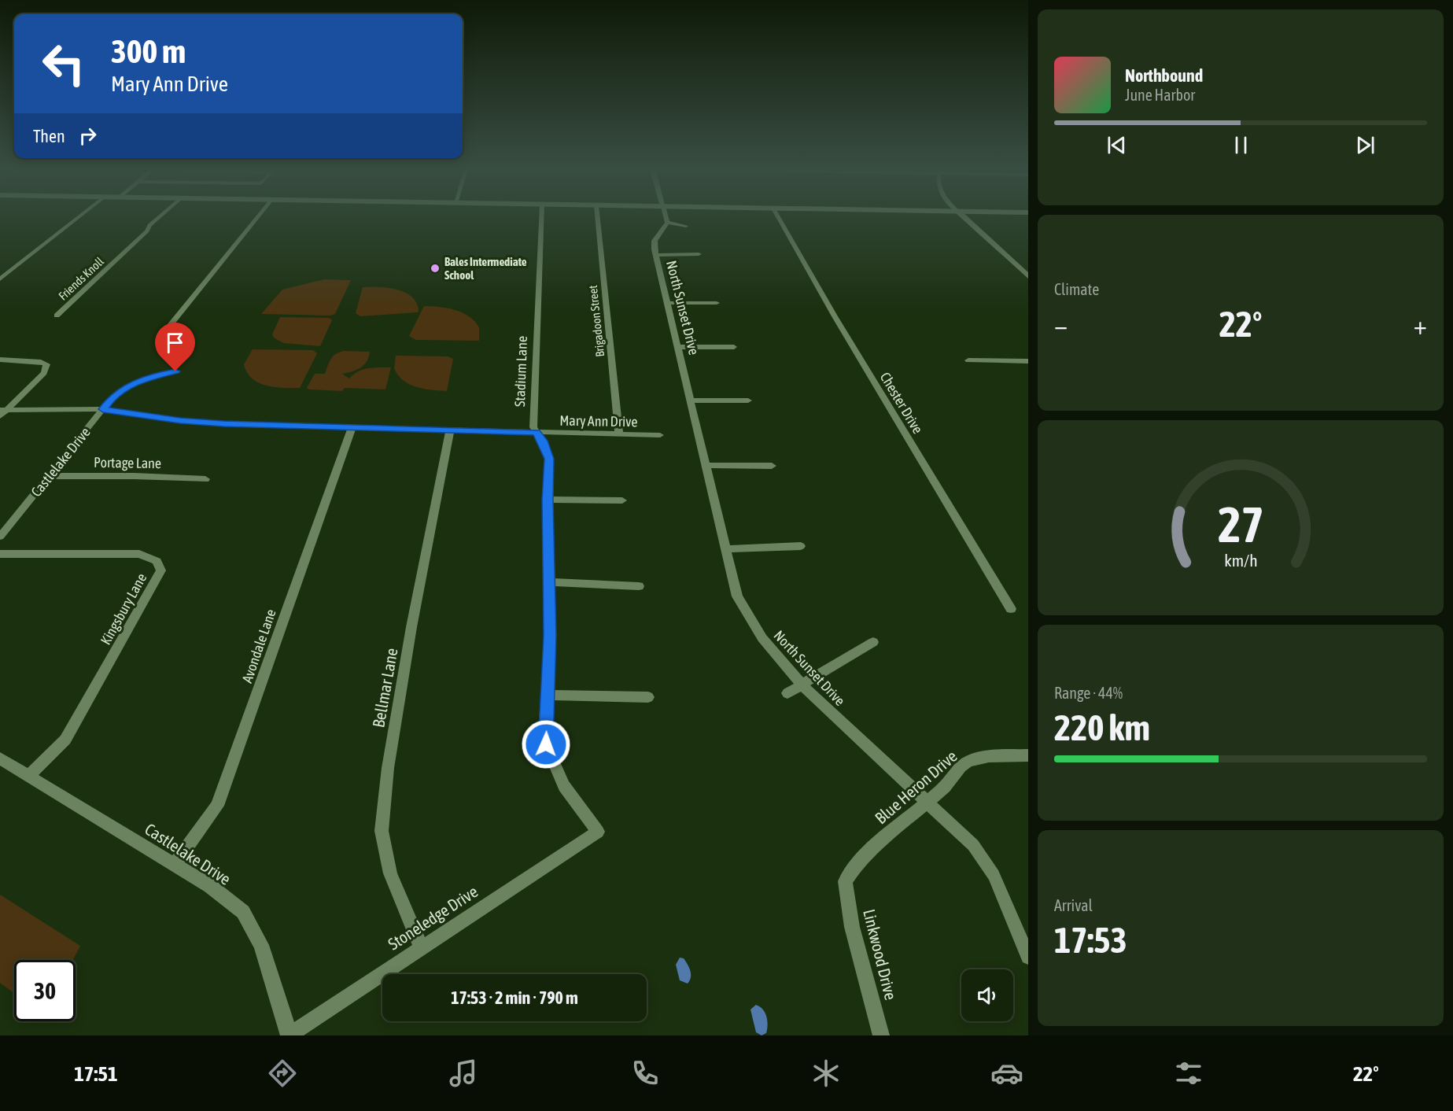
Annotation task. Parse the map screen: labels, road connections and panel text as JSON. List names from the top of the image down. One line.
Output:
{"streets":{"street":["Friends Knoll","North Sunset Drive","Brigadoon Street","Stadium Lane","Chester Drive","Mary Ann Drive","Castlelake Drive","Portage Lane","Kingsbury Lane","Avondale Lane","Bellmar Lane","Blue Heron Drive","Stoneledge Drive","Linkwood Drive"]},"crossings":[["North Sunset Drive","Blue Heron Drive"],["Brigadoon Street","Mary Ann Drive"],["Stadium Lane","Mary Ann Drive"],["Stadium Lane","Stoneledge Drive"],["Mary Ann Drive","Castlelake Drive"],["Mary Ann Drive","Avondale Lane"],["Mary Ann Drive","Bellmar Lane"],["Castlelake Drive","Portage Lane"],["Castlelake Drive","Kingsbury Lane"],["Castlelake Drive","Avondale Lane"],["Castlelake Drive","Stoneledge Drive"],["Bellmar Lane","Stoneledge Drive"],["Blue Heron Drive","Linkwood Drive"]],"places":["Bales Intermediate School"],"page":{"turn":["300 m","Mary Ann Drive"],"song":["Northbound","June Harbor"],"then":"Then","tile":["Climate",["Range · 44%","220 km"],["Arrival","17:53"]],"heat":["−","22°","+"],"limit":"30","trip":"17:53 · 2 min · 790 m","tabs":["17:51","22°"],"gauge":["27","km/h"]}}
